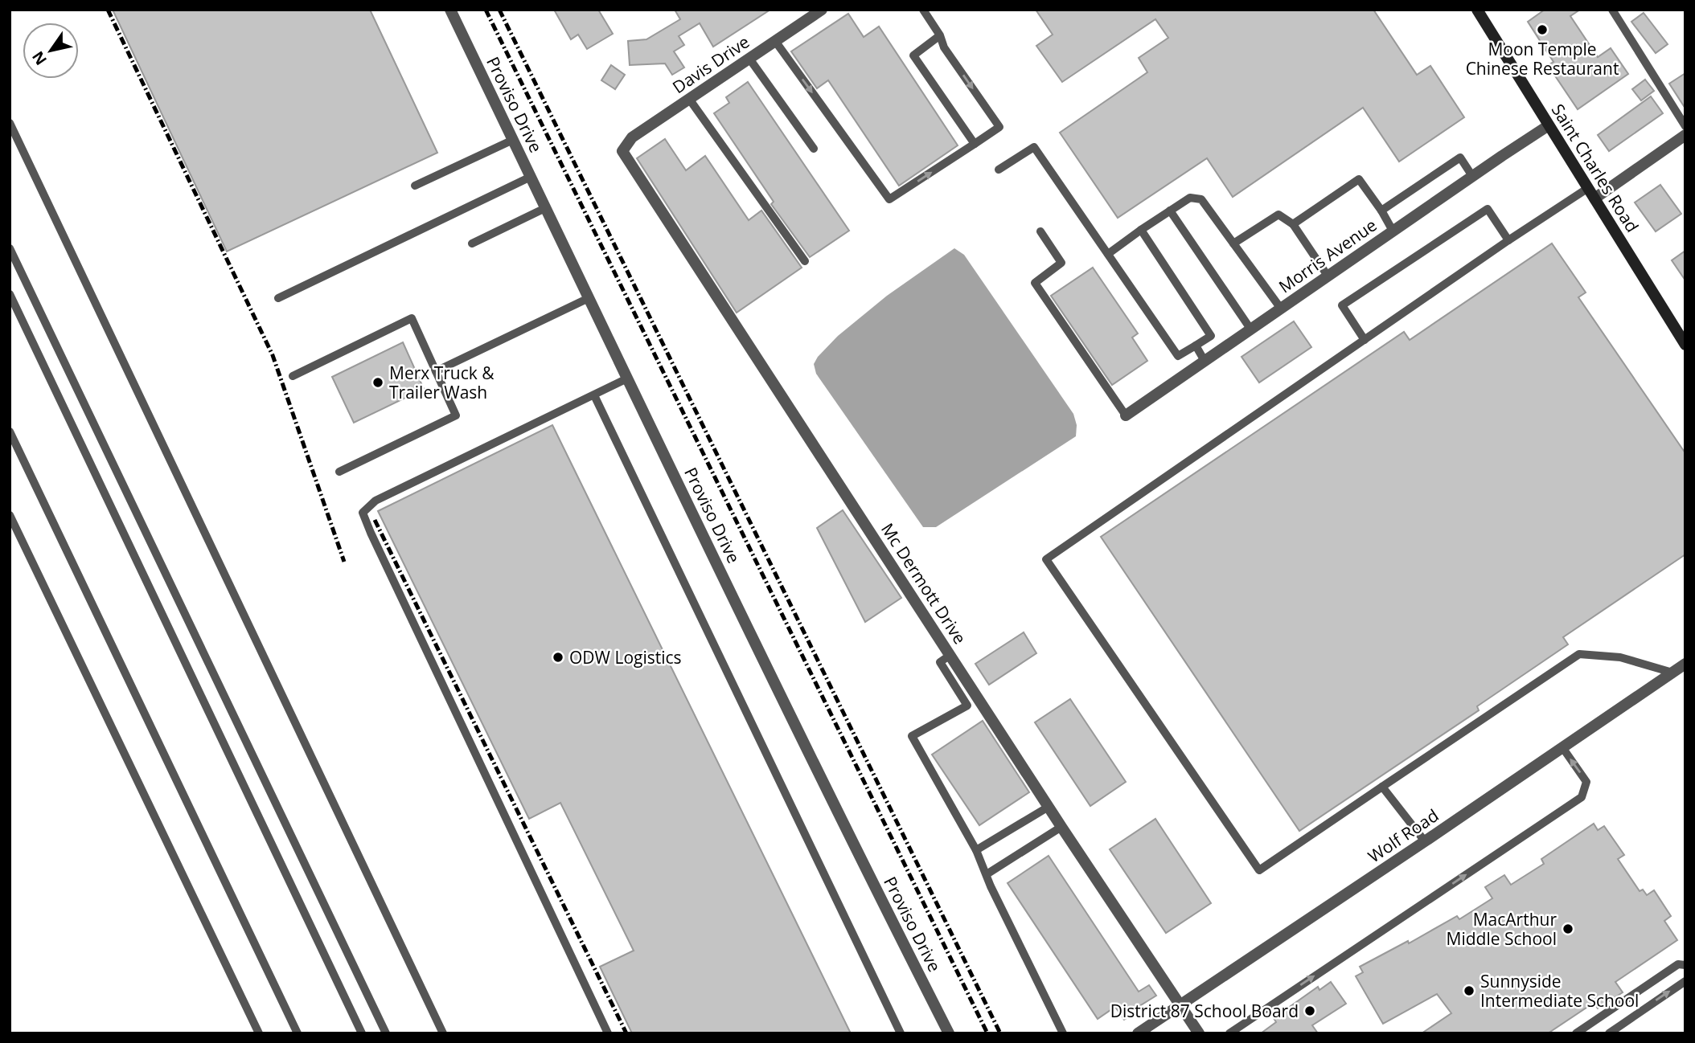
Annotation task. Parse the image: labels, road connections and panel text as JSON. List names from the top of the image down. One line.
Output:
{"streets":{"main road":["Saint Charles Road"],"street":["Davis Drive","Proviso Drive","Morris Avenue","Mc Dermott Drive","Wolf Road"]},"crossings":[["Davis Drive","Mc Dermott Drive"],["Saint Charles Road","Morris Avenue"],["Mc Dermott Drive","Wolf Road"]],"places":["Moon Temple Chinese Restaurant","Merx Truck & Trailer Wash","ODW Logistics","MacArthur Middle School","Sunnyside Intermediate School","District 87 School Board"],"north":"bottom left"}
